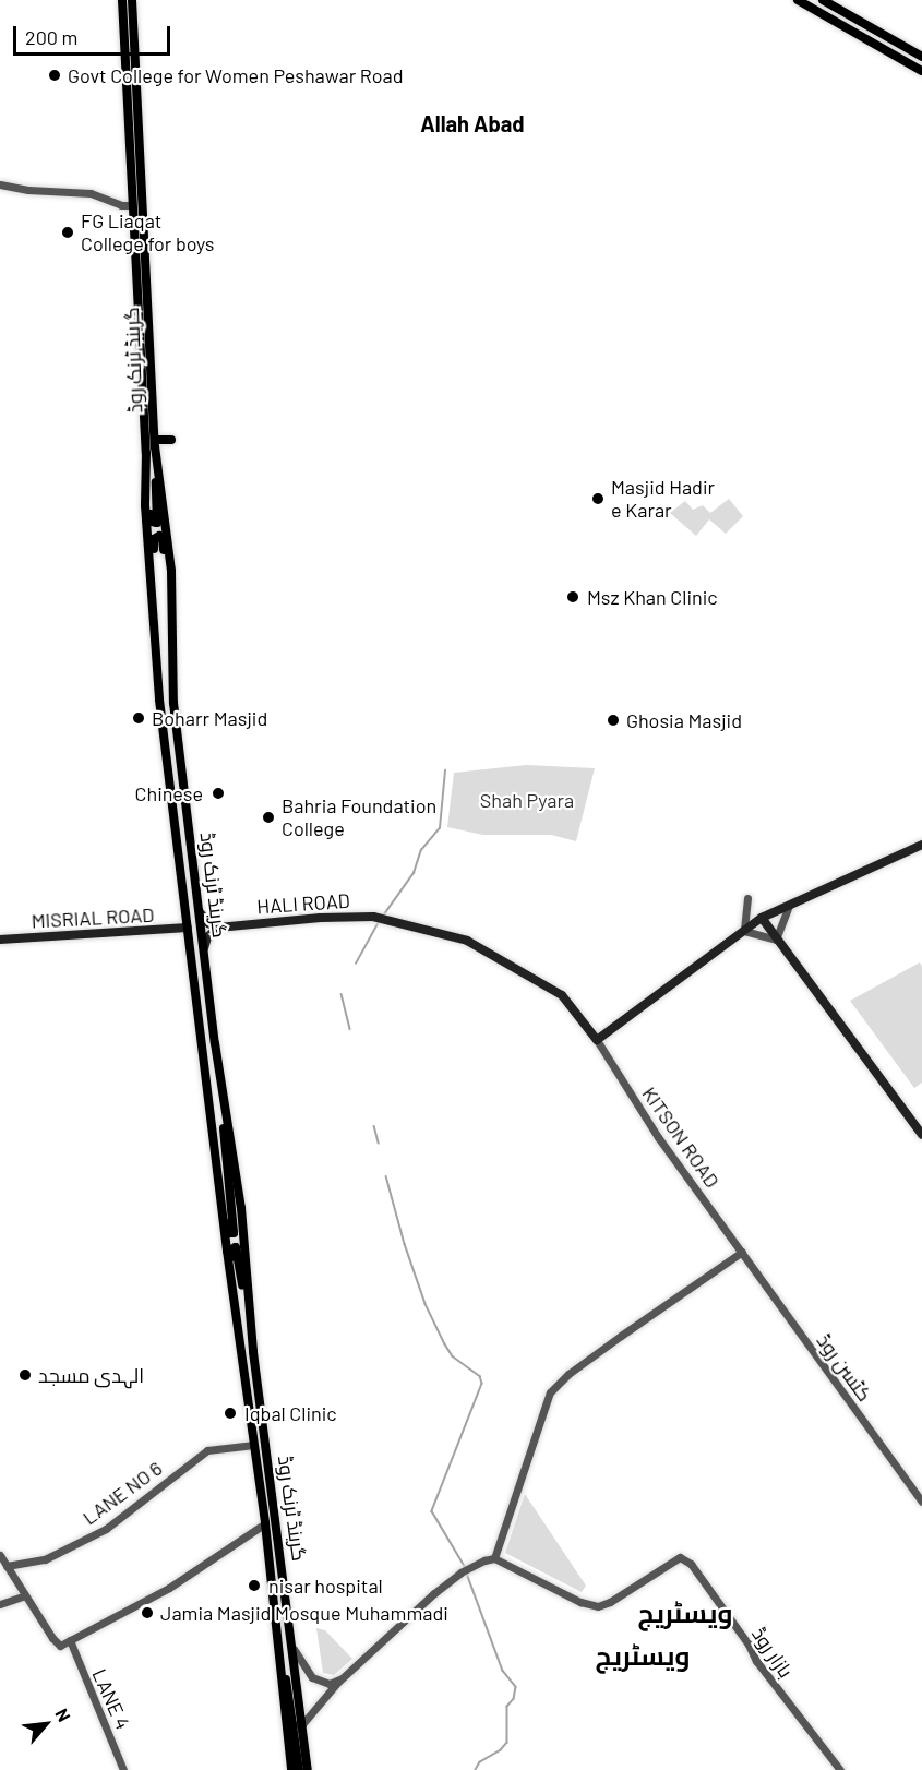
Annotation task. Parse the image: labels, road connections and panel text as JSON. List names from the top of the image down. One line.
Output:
{"streets":{"highway":["گرینڈ ٹرنک روڈ"],"main road":["HALI ROAD","MISRIAL ROAD"],"street":["KITSON ROAD","کٹسن روڈ","LANE NO 6","بازار روڈ","LANE 4"]},"crossings":[["گرینڈ ٹرنک روڈ","MISRIAL ROAD"],["گرینڈ ٹرنک روڈ","LANE NO 6"],["HALI ROAD","KITSON ROAD"],["KITSON ROAD","کٹسن روڈ"]],"districts":["Allah Abad","ویسٹریج","ویسٹریج"],"parks":["Shah Pyara"],"places":["Govt College for Women Peshawar Road","FG Liaqat College for boys","Masjid Hadir e Karar","Msz Khan Clinic","Boharr Masjid","Ghosia Masjid","Chinese","Bahria Foundation College","الہدی مسجد","Iqbal Clinic","nisar hospital","Jamia Masjid Mosque Muhammadi"],"scale_bar":"200 m","north":"top right"}
